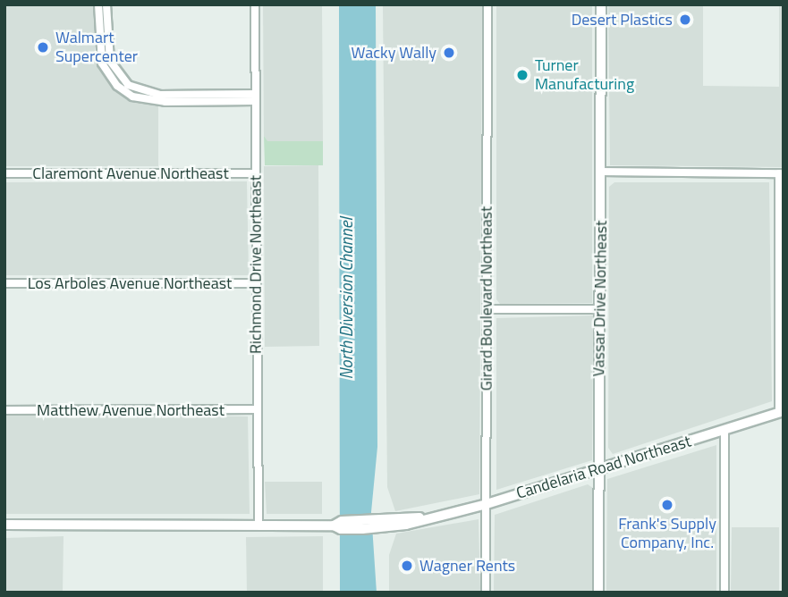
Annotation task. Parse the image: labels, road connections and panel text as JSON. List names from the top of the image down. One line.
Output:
{"streets":{"main road":["Vassar Drive Northeast","Candelaria Road Northeast"],"street":["Claremont Avenue Northeast","Richmond Drive Northeast","Los Arboles Avenue Northeast","Girard Boulevard Northeast","Matthew Avenue Northeast"]},"crossings":[["Claremont Avenue Northeast","Richmond Drive Northeast"],["Richmond Drive Northeast","Los Arboles Avenue Northeast"],["Richmond Drive Northeast","Matthew Avenue Northeast"],["Richmond Drive Northeast","Candelaria Road Northeast"],["Girard Boulevard Northeast","Candelaria Road Northeast"],["Vassar Drive Northeast","Candelaria Road Northeast"]],"water":["North Diversion Channel"],"places":["Desert Plastics","Walmart Supercenter","Wacky Wally","Turner Manufacturing","Frank's Supply Company, Inc.","Wagner Rents"]}
